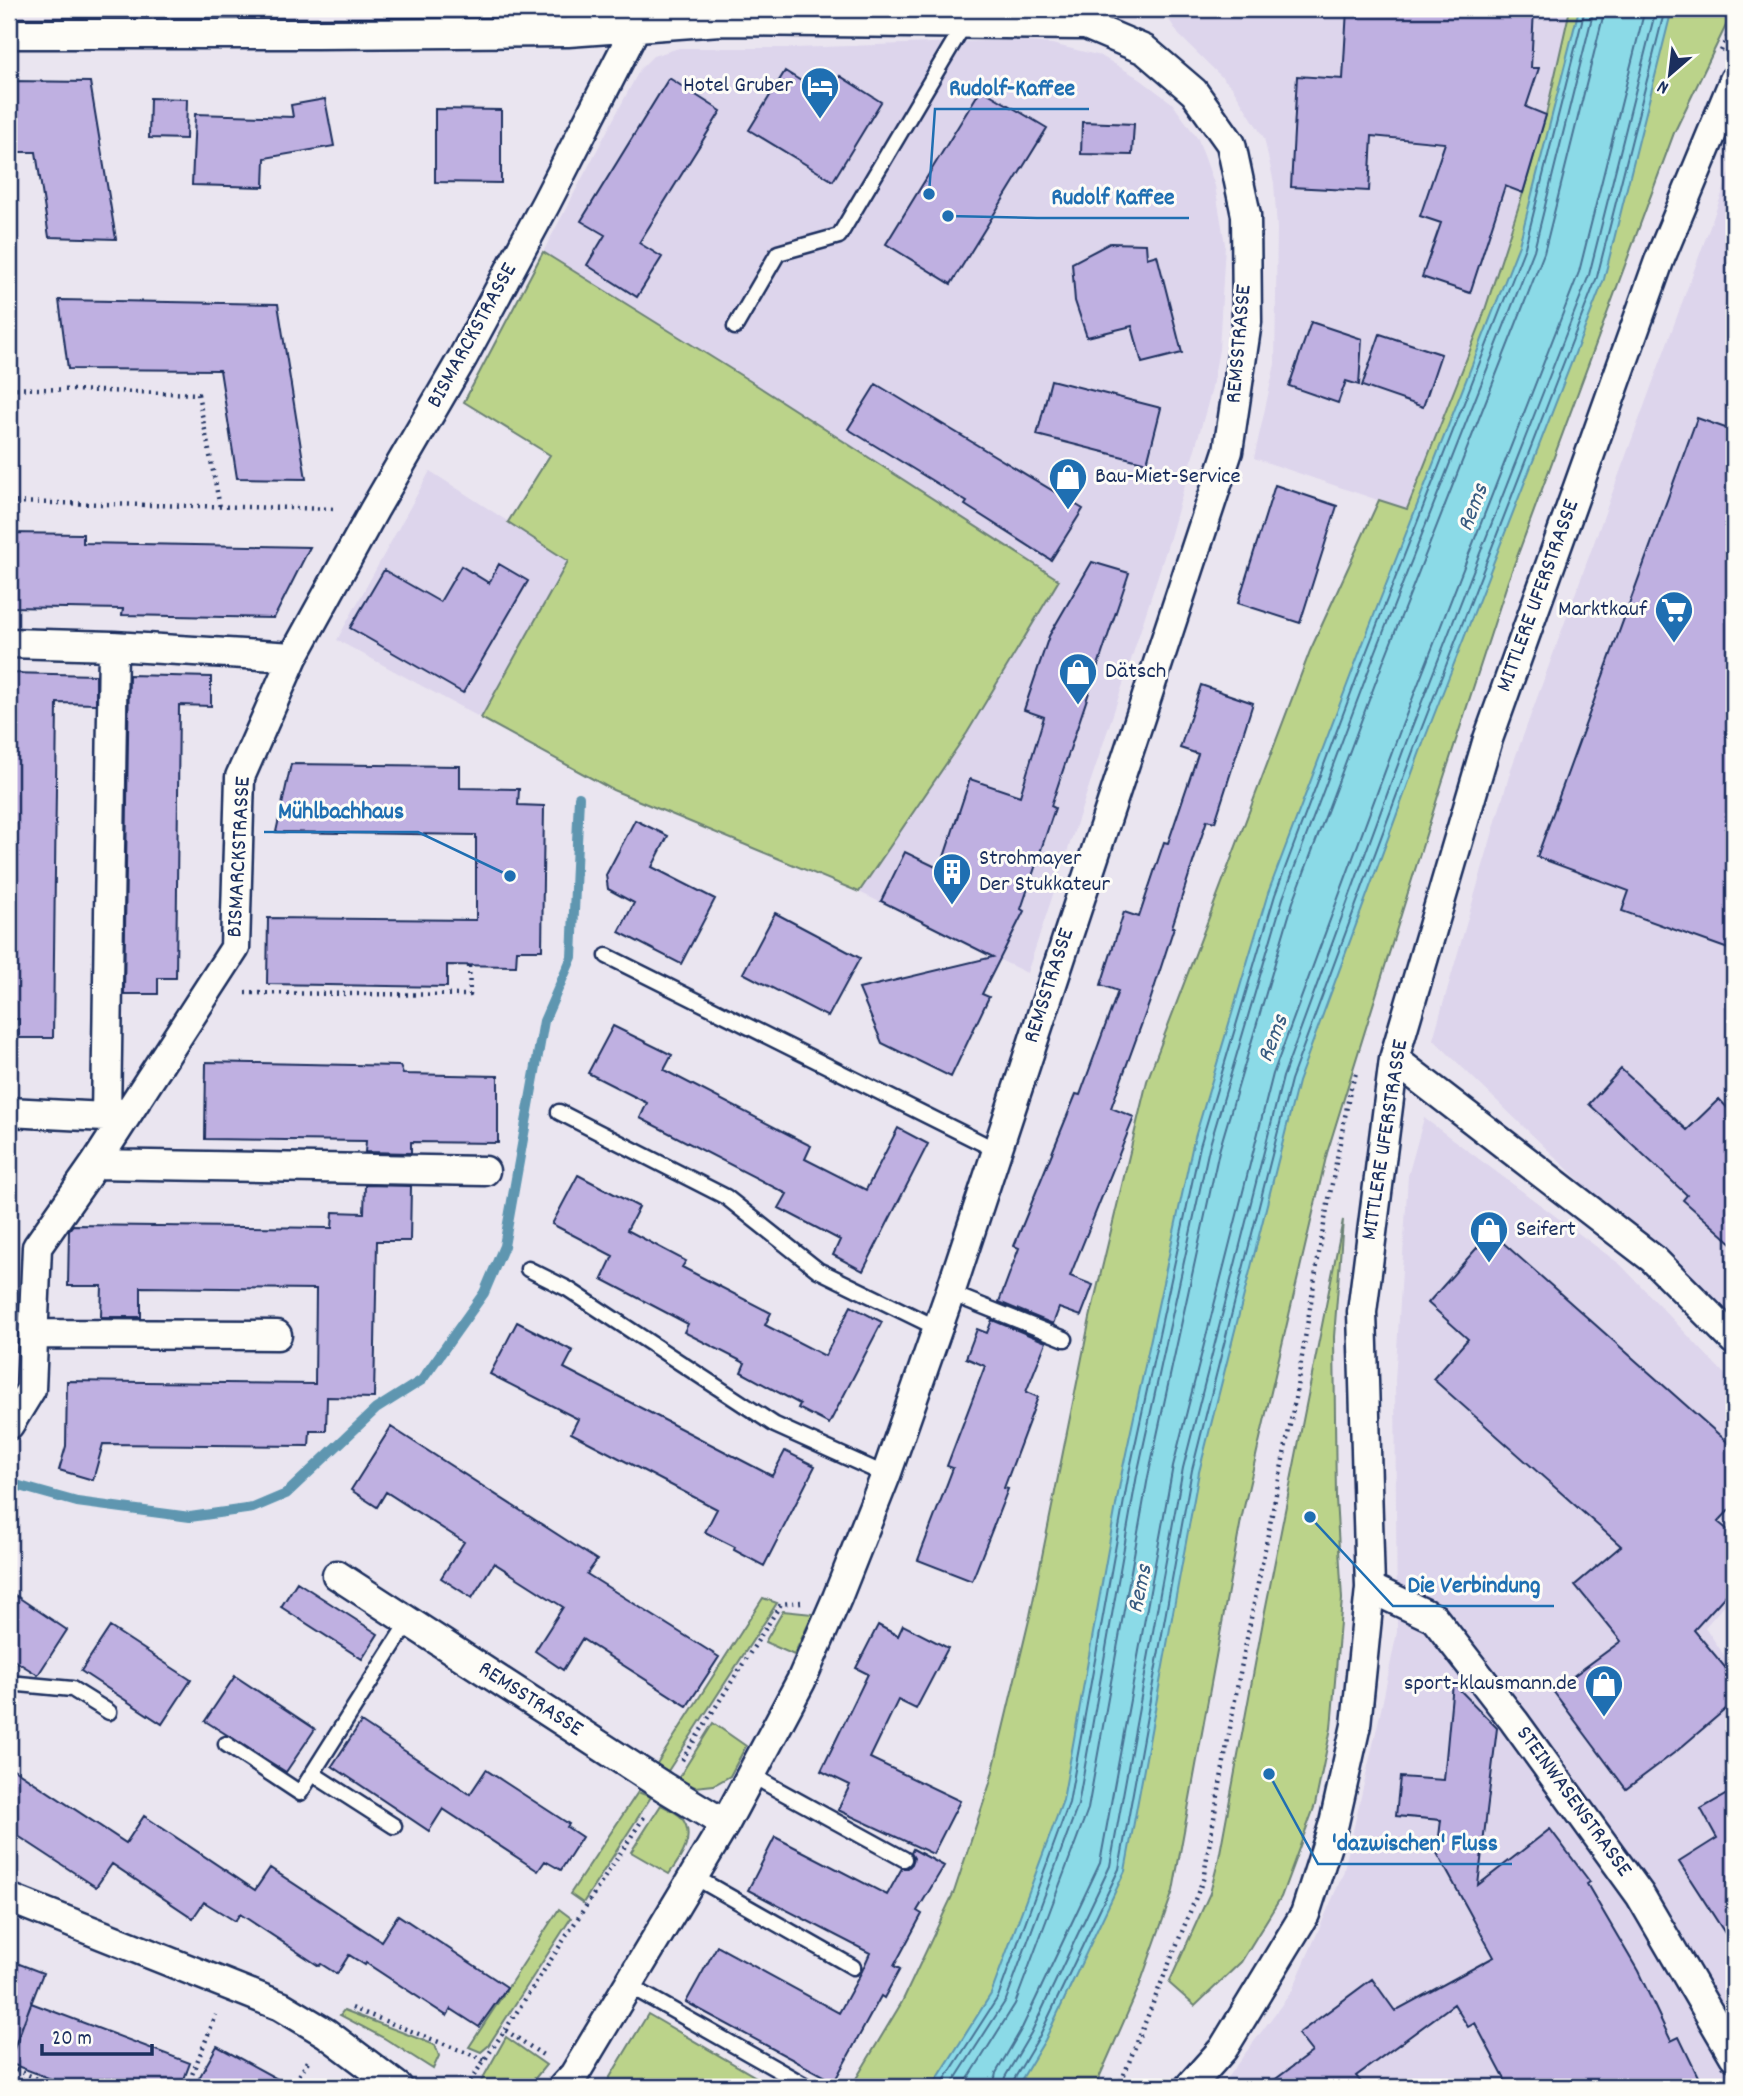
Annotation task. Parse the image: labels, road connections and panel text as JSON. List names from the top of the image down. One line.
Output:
{"streets":{"street":["BISMARCKSTRASSE","REMSSTRASSE","MITTLERE UFERSTRASSE","STEINWASENSTRASSE"]},"crossings":[["BISMARCKSTRASSE","REMSSTRASSE"],["MITTLERE UFERSTRASSE","STEINWASENSTRASSE"]],"water":["Rems"],"places":{"hotel":["Hotel Gruber"],"other":["Rudolf-Kaffee","Rudolf Kaffee","Mühlbachhaus","Die Verbindung","'dazwischen' Fluss"],"shop":["Bau-Miet-Service","Dätsch","Seifert","sport-klausmann.de"],"supermarket":["Marktkauf"],"building":["Strohmayer Der Stukkateur"]},"scale_bar":"20 m","north":"bottom left"}
